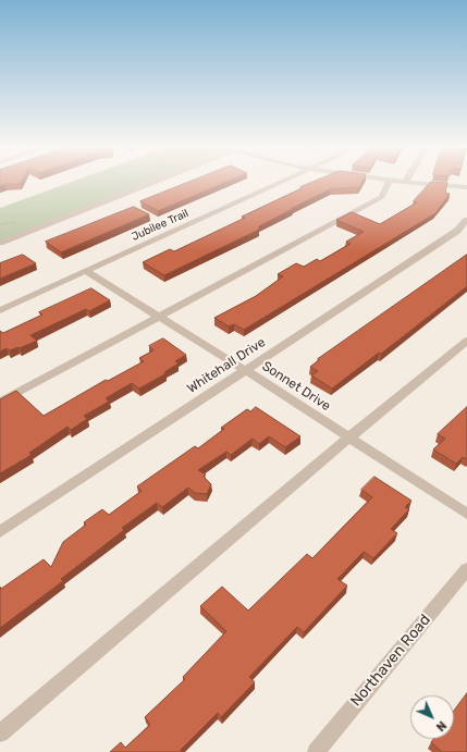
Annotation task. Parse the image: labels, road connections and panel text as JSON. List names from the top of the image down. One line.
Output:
{"streets":{"street":["Jubilee Trail","Whitehall Drive","Sonnet Drive","Northaven Road"]},"crossings":[["Jubilee Trail","Sonnet Drive"],["Whitehall Drive","Sonnet Drive"]],"north":"bottom right"}
